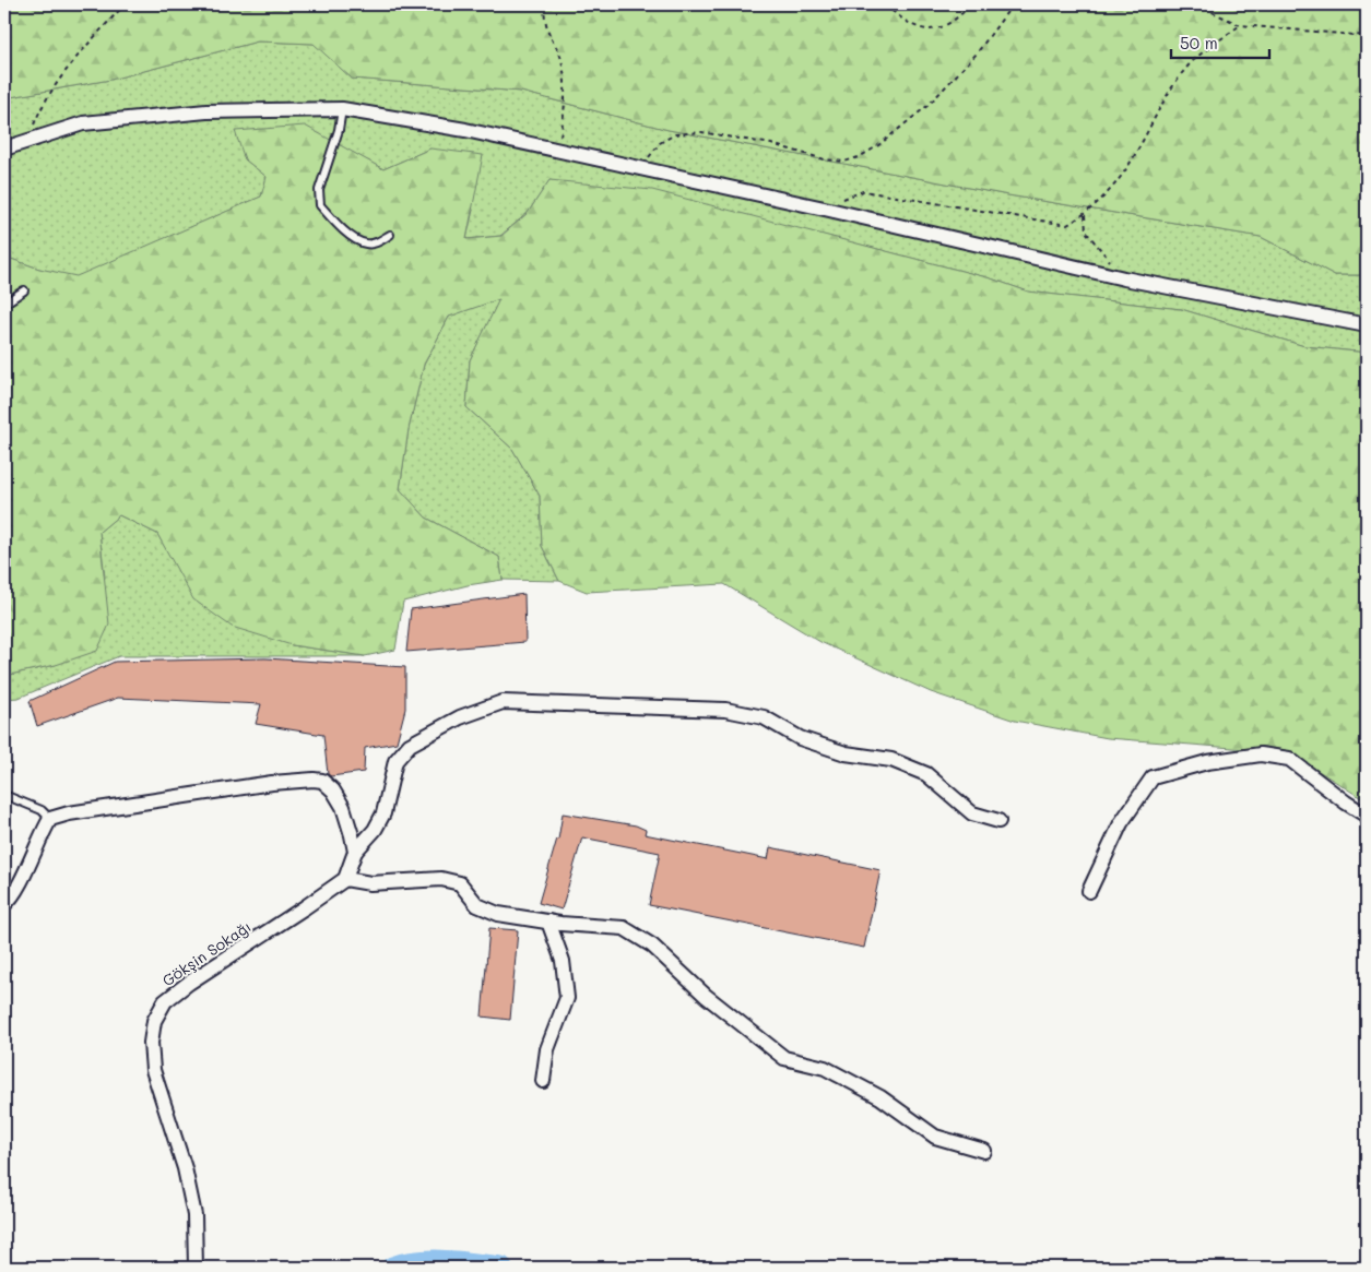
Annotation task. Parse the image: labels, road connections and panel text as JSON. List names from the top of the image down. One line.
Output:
{"streets":{"street":["Gökşin Sokağı"]},"scale_bar":"50 m"}
